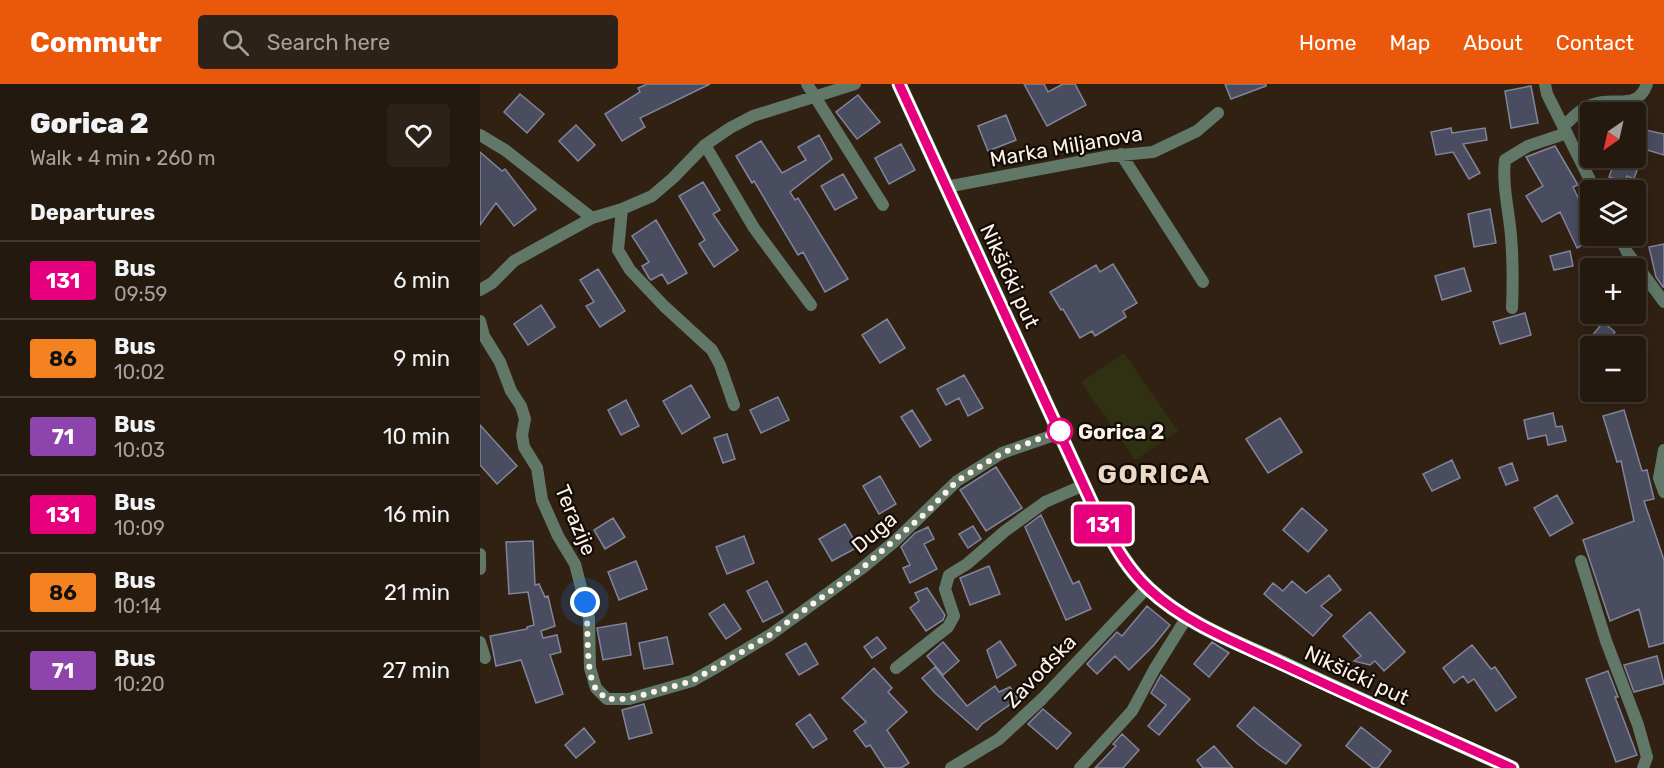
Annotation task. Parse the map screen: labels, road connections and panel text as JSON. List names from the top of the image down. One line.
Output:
{"streets":{"main road":["Nikšićki put"],"street":["Marka Miljanova","Terazije","Duga","Zavođska"]},"crossings":[["Marka Miljanova","Nikšićki put"],["Nikšićki put","Duga"],["Nikšićki put","Zavođska"],["Terazije","Duga"]],"districts":["GORICA"],"places":["Gorica 2"],"lines":["bus line 131"],"north":"bottom left","page":{"header":"Commutr","search":"Search here","nav":["Home","Map","About","Contact"],"heading":[["Gorica 2","Walk · 4 min · 260 m"],"Departures"],"on_map":"131","map_buttons":["+","−"],"list":[{"mark":"131","name":"Bus","note":"09:59","value":"6 min"},{"mark":"86","name":"Bus","note":"10:02","value":"9 min"},{"mark":"71","name":"Bus","note":"10:03","value":"10 min"},{"mark":"131","name":"Bus","note":"10:09","value":"16 min"},{"mark":"86","name":"Bus","note":"10:14","value":"21 min"},{"mark":"71","name":"Bus","note":"10:20","value":"27 min"}]}}
